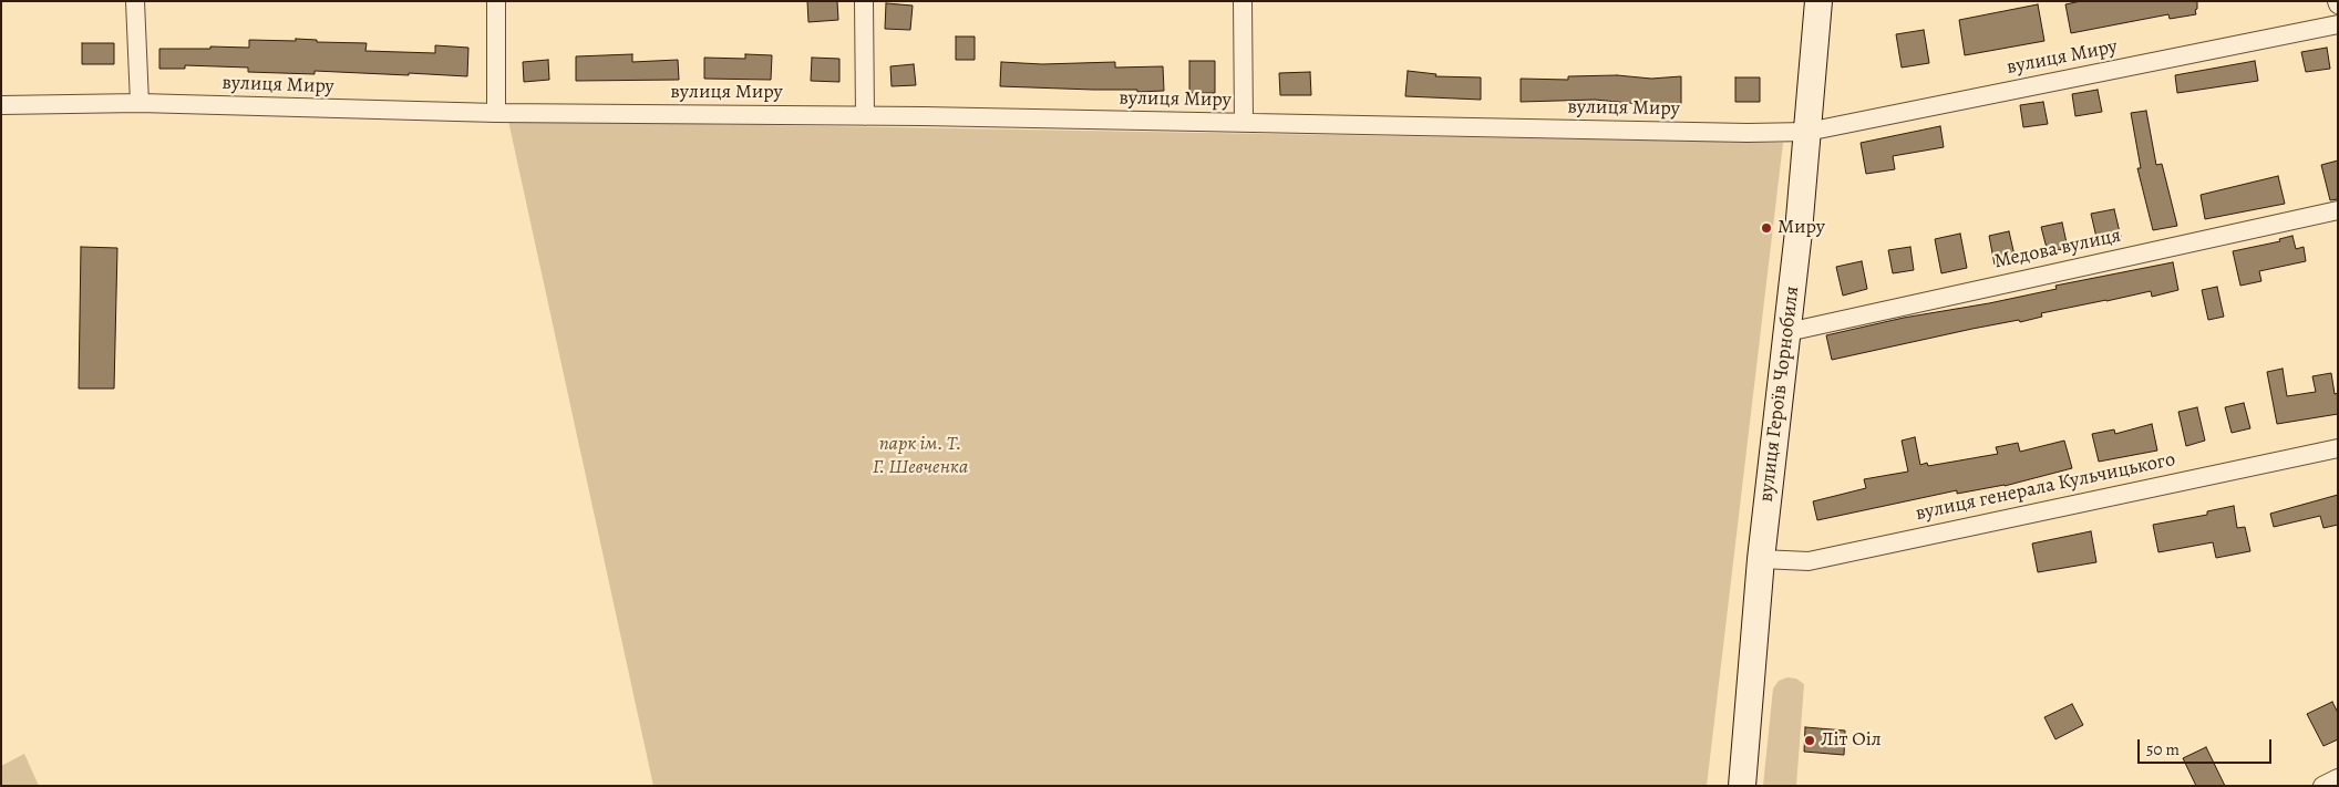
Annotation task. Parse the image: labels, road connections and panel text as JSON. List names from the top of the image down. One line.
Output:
{"streets":{"street":["вулиця Миру","Медова вулиця","вулиця Героїв Чорнобиля","вулиця генерала Кульчицького"]},"crossings":[["вулиця Миру","вулиця Героїв Чорнобиля"],["Медова вулиця","вулиця Героїв Чорнобиля"],["вулиця Героїв Чорнобиля","вулиця генерала Кульчицького"]],"parks":["парк ім. Т. Г. Шевченка"],"places":["Миру","Літ Оіл"],"scale_bar":"50 m"}
